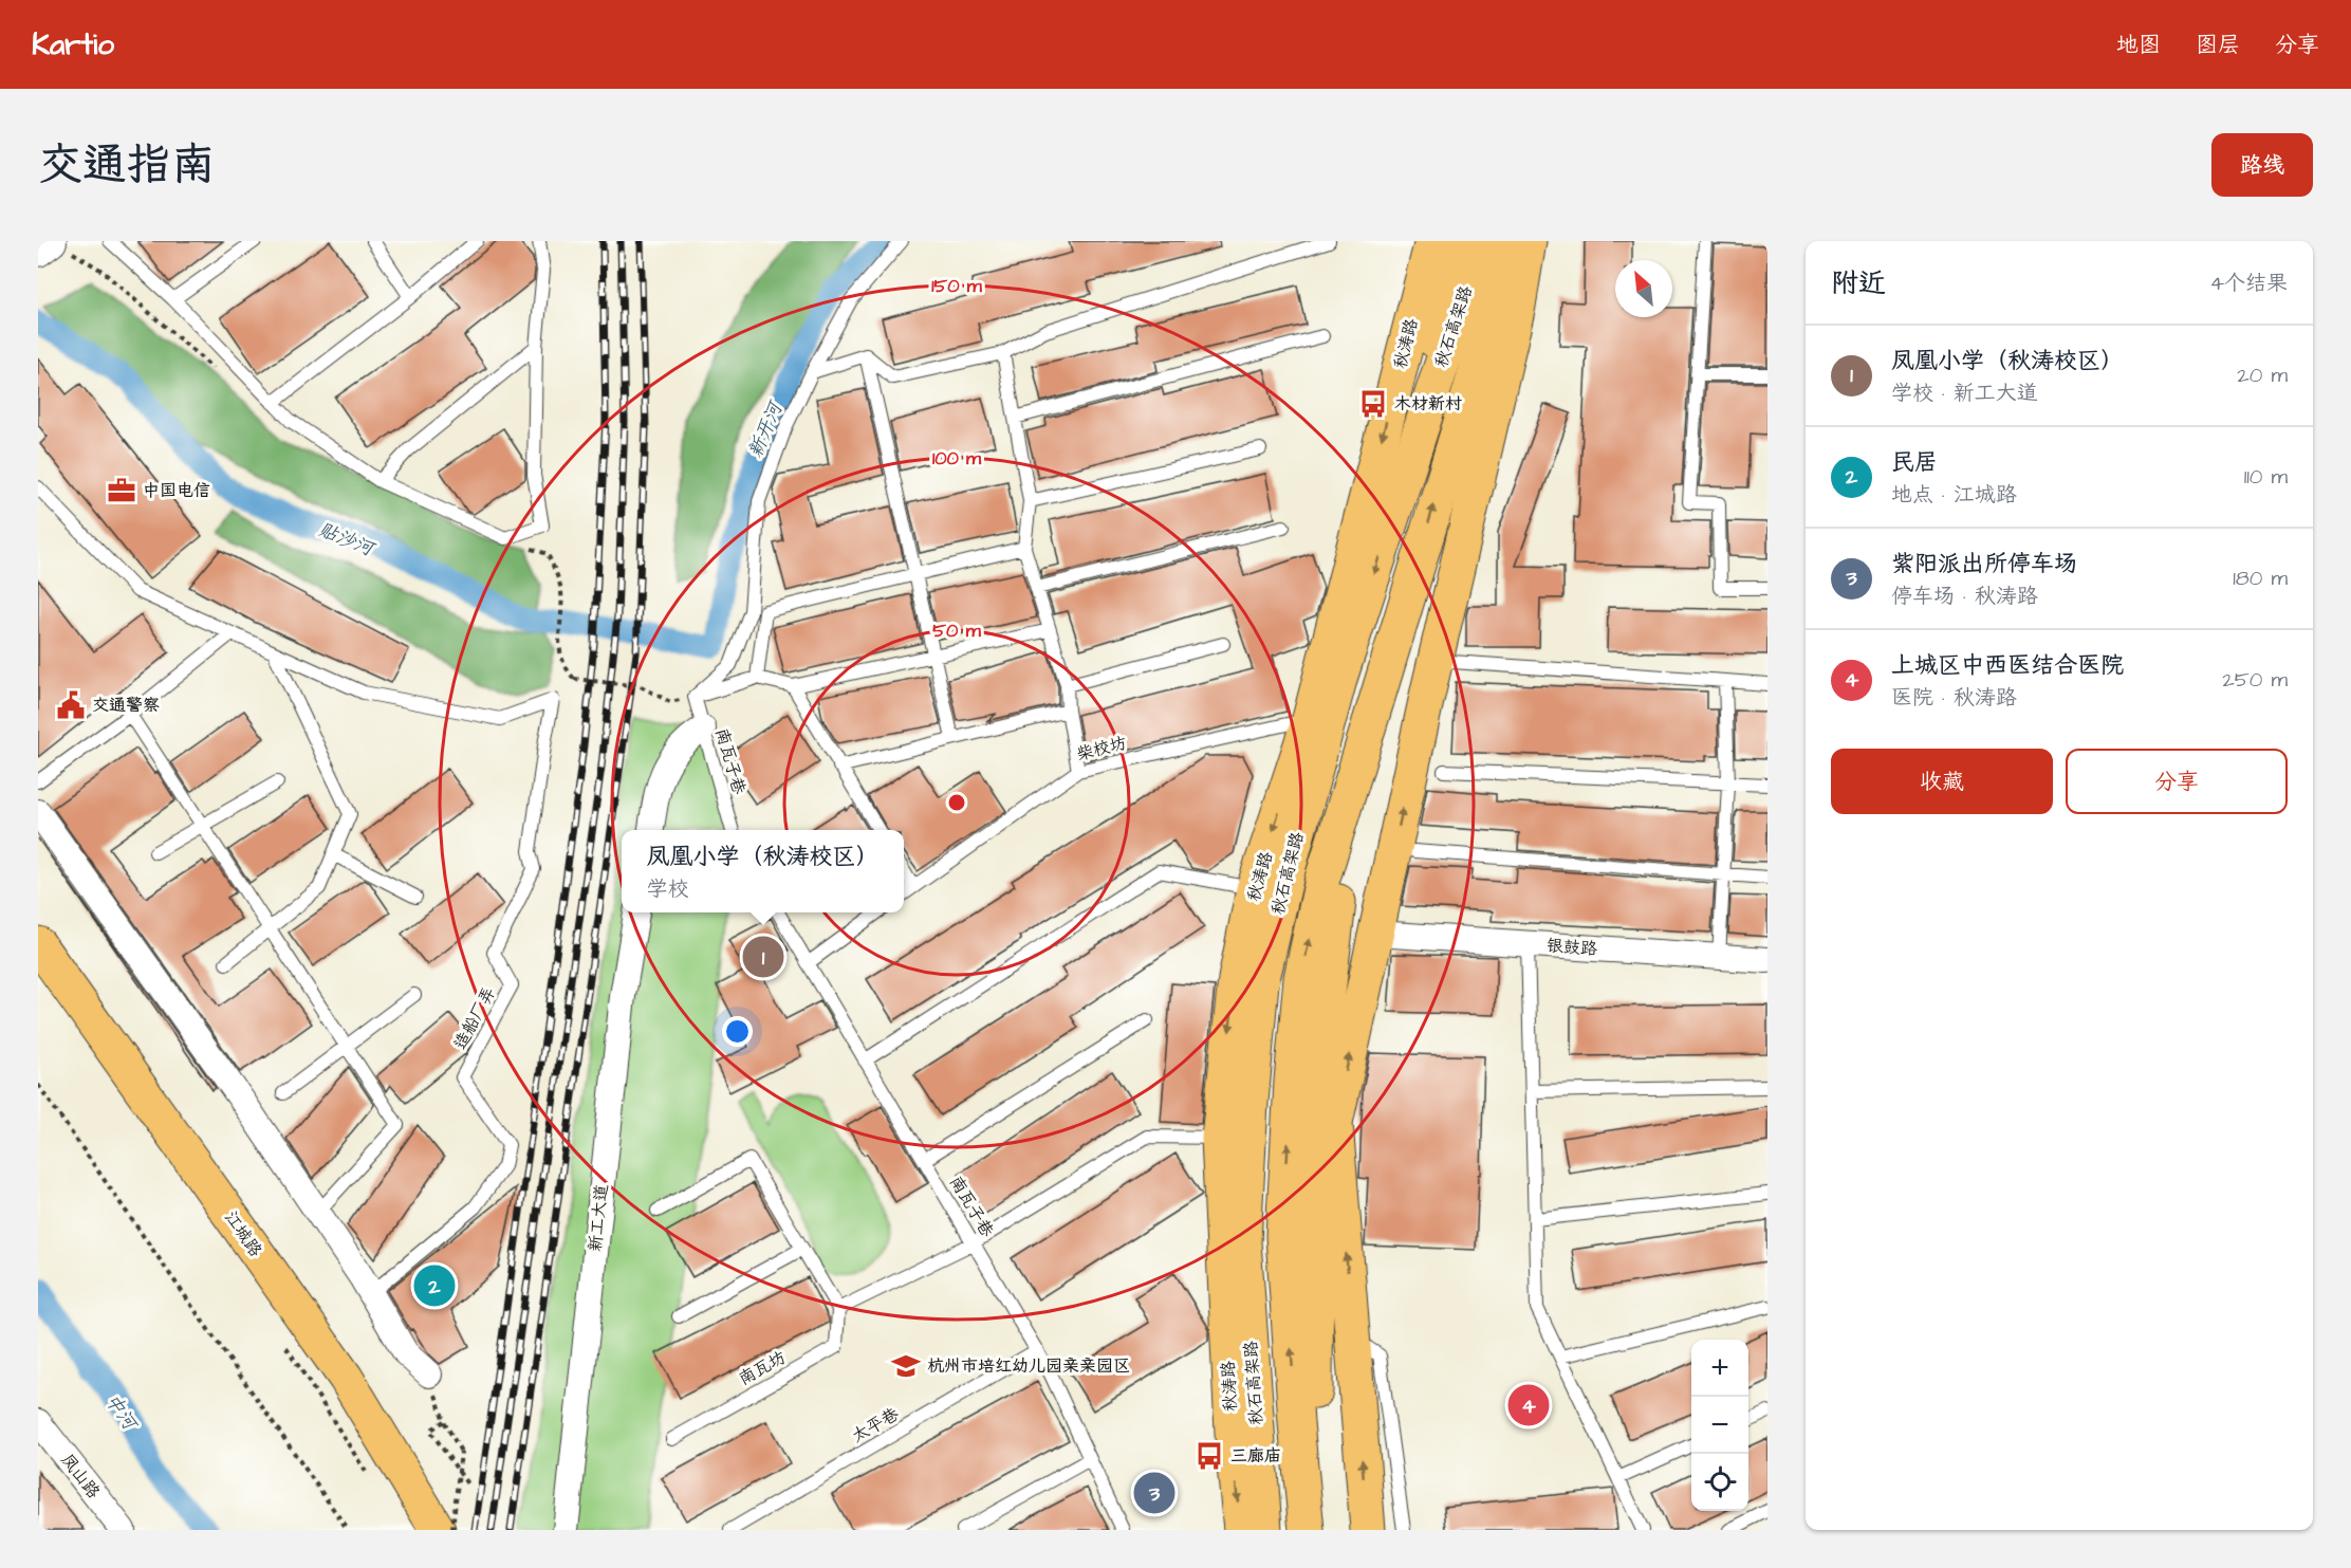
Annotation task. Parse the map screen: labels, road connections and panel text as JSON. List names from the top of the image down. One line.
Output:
{"streets":{"main road":["秋石高架路","秋涛路","江城路"],"street":["银鼓路","新工大道","凤山路"],"lane":["柴校坊","南瓦子巷","造船厂弄","南瓦坊","太平巷"]},"crossings":[["秋涛路","柴校坊"],["南瓦子巷","太平巷"]],"water":["新开河","贴沙河","中河"],"places":{"bus stop":["木材新村","三廊庙"],"office":["中国电信"],"public building":["交通警察"],"school or university":["杭州市培红幼儿园亲亲园区"]},"north":"top left","page":{"header":"Kartio","nav":["地图","图层","分享"],"title":"交通指南","buttons":["路线",["收藏","分享"]],"heading":["附近","4个结果"],"list":[{"mark":"1","name":"凤凰小学（秋涛校区）","note":"学校 · 新工大道","value":"20 m"},{"mark":"2","name":"民居","note":"地点 · 江城路","value":"110 m"},{"mark":"3","name":"紫阳派出所停车场","note":"停车场 · 秋涛路","value":"180 m"},{"mark":"4","name":"上城区中西医结合医院","note":"医院 · 秋涛路","value":"250 m"}],"popup":["凤凰小学（秋涛校区）","学校"],"pins":["1","2","4","3"],"map_buttons":["+","−"]},"rings":["150 m","100 m","50 m"]}
